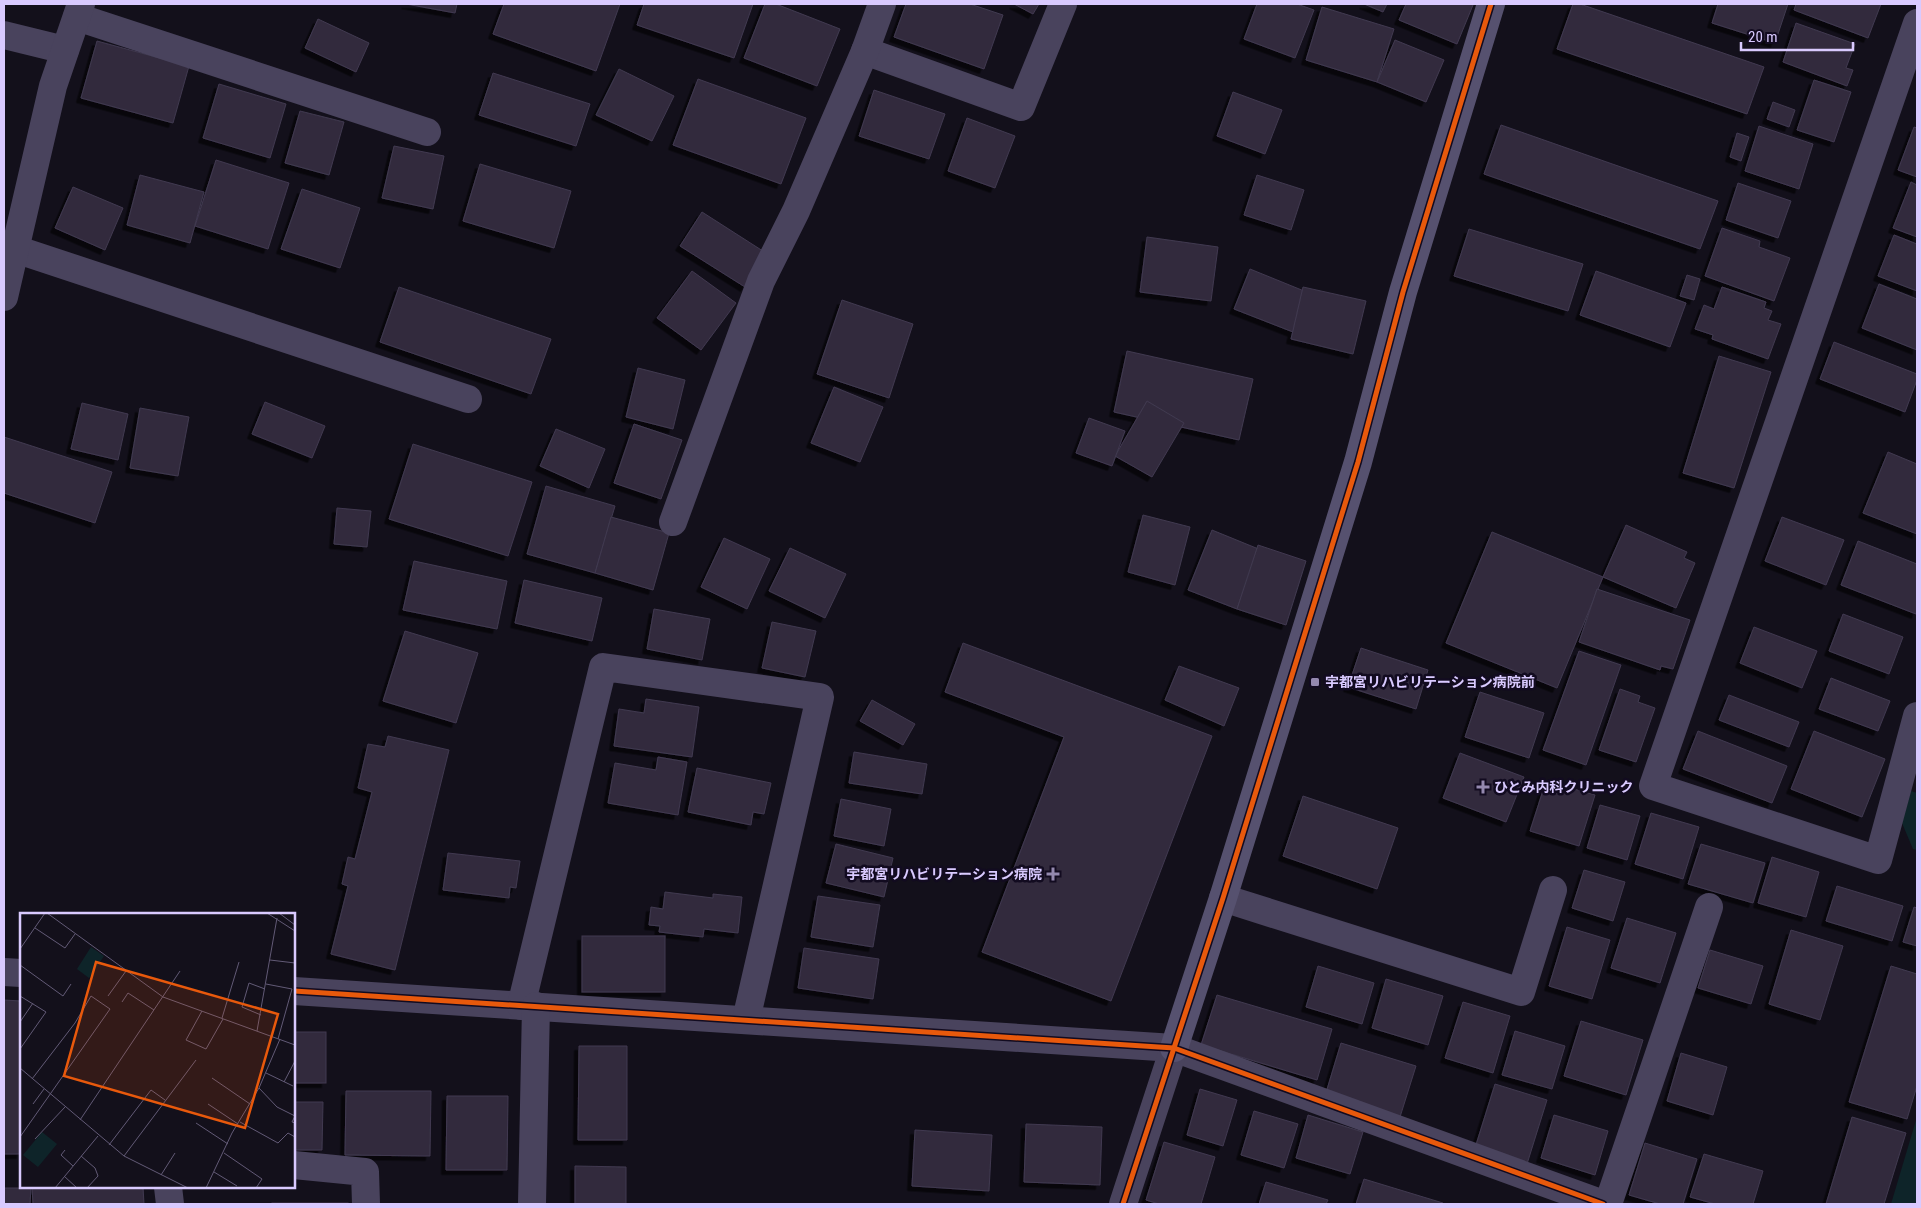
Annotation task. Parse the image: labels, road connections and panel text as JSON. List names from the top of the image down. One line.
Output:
{"places":{"transit":["宇都宮リハビリテーション病院前"],"health":["ひとみ内科クリニック","宇都宮リハビリテーション病院"]},"scale_bar":"20 m"}
